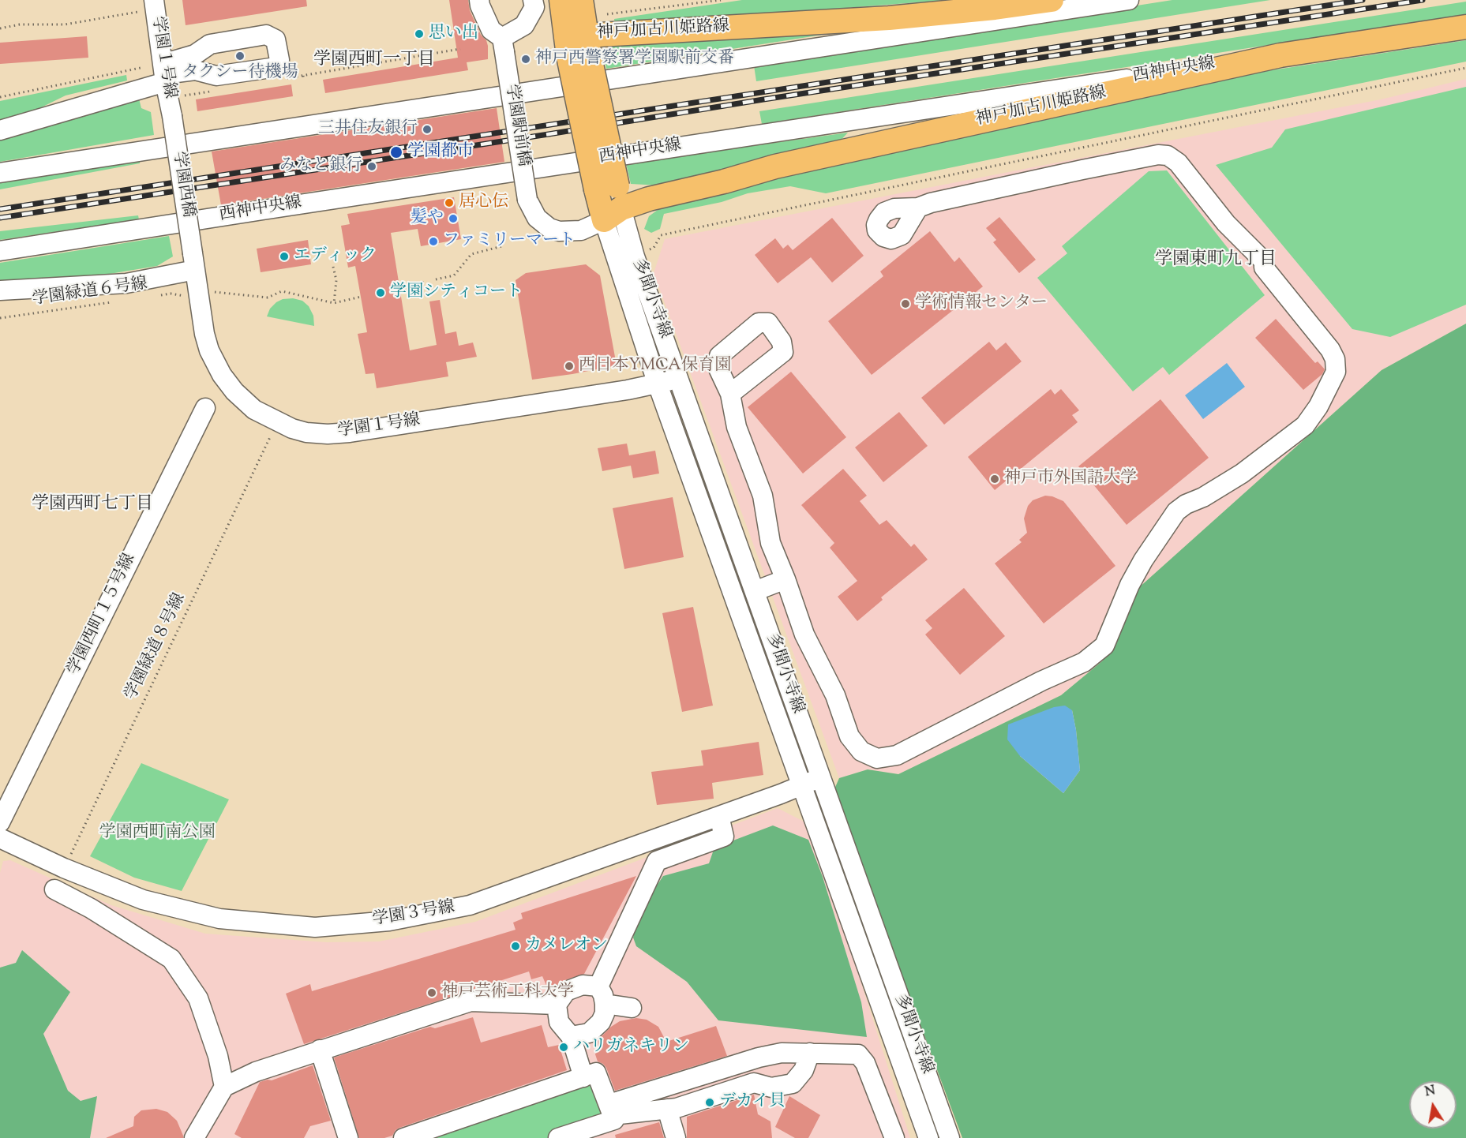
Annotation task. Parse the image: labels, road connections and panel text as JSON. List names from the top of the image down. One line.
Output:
{"streets":{"main road":["神戸加古川姫路線"],"street":["学園１号線","西神中央線","学園駅前橋","学園西橋","多聞小寺線","学園西町１５号線","学園３号線"],"path":["学園緑道６号線","学園緑道８号線"]},"crossings":[["神戸加古川姫路線","西神中央線"],["神戸加古川姫路線","学園駅前橋"],["神戸加古川姫路線","多聞小寺線"],["学園１号線","学園西橋"],["学園１号線","多聞小寺線"],["学園駅前橋","多聞小寺線"],["多聞小寺線","学園３号線"],["学園緑道８号線","学園３号線"]],"districts":["学園西町一丁目","学園東町九丁目","学園西町七丁目"],"parks":["学園西町南公園"],"places":["思い出","タクシー待機場","神戸西警察署学園駅前交番","三井住友銀行","学園都市","みなと銀行","居心伝","髪や","ファミリーマート","エディック","学園シティコート","学術情報センター","西日本YMCA保育園","神戸市外国語大学","カメレオン","神戸芸術工科大学","ハリガネキリン","デカイ貝"],"north":"top"}
